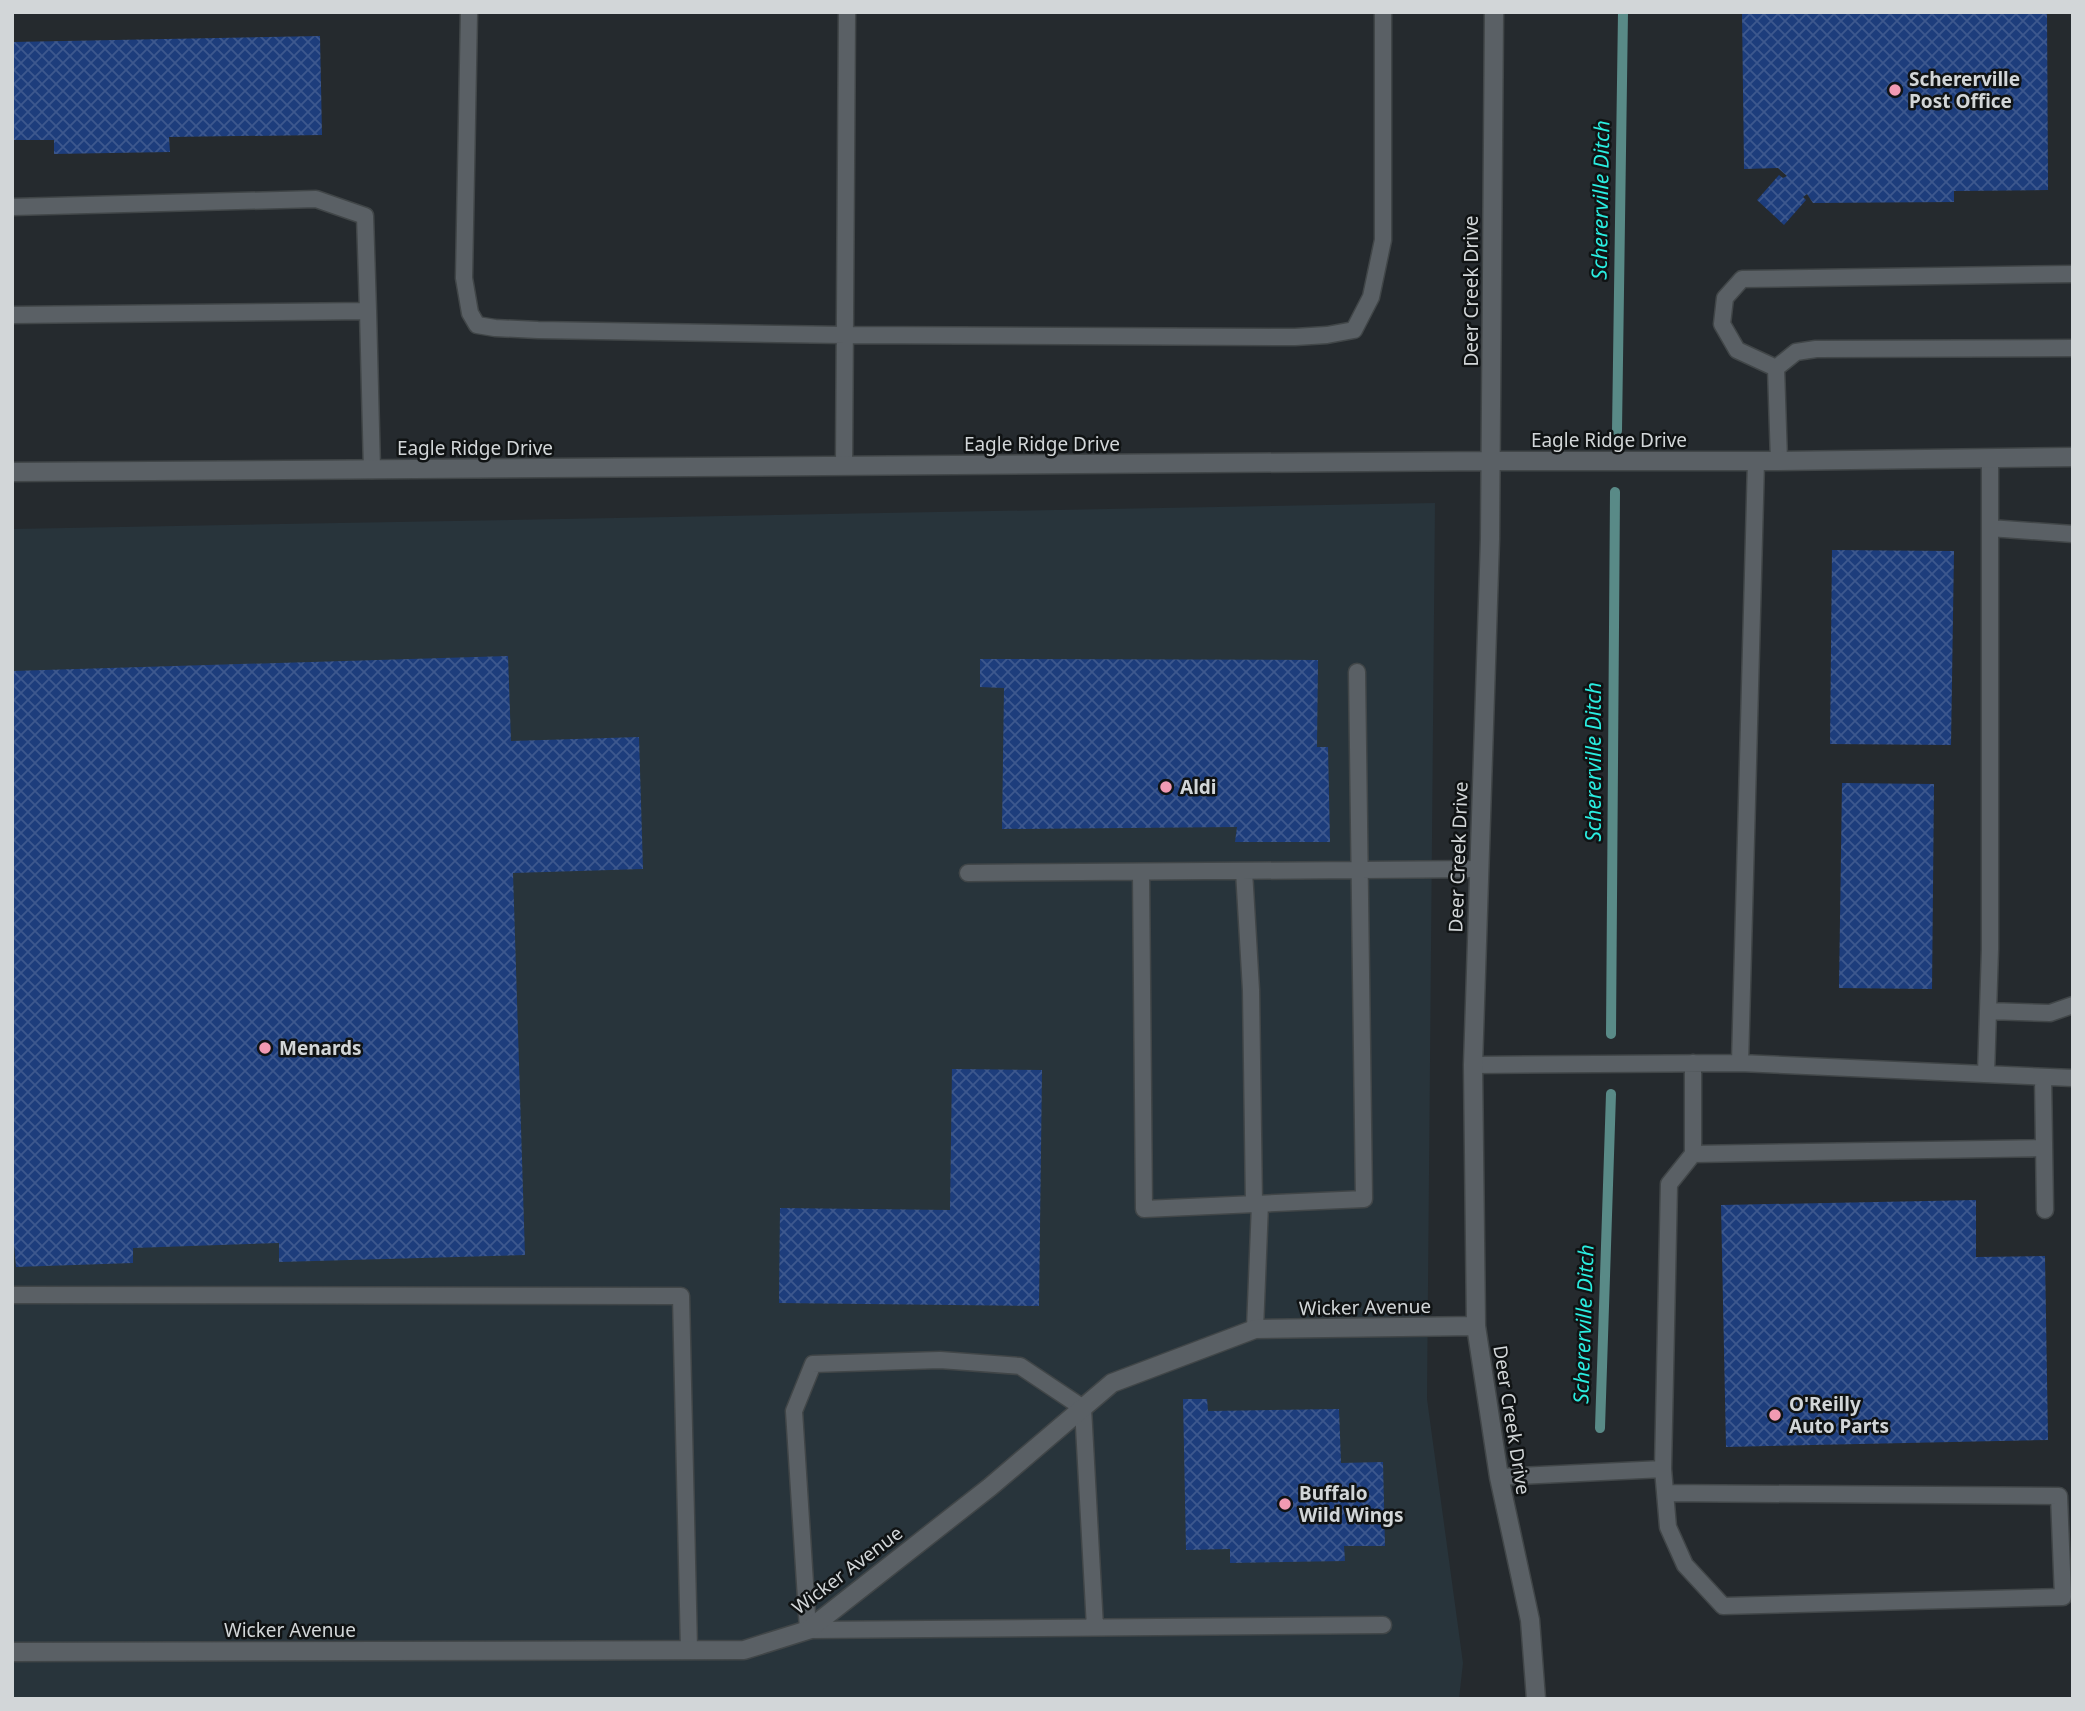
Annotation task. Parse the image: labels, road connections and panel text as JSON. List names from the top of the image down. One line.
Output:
{"streets":{"street":["Deer Creek Drive","Eagle Ridge Drive","Wicker Avenue"]},"crossings":[["Deer Creek Drive","Eagle Ridge Drive"],["Deer Creek Drive","Wicker Avenue"]],"water":["Schererville Ditch"],"places":["Schererville Post Office","Aldi","Menards","O'Reilly Auto Parts","Buffalo Wild Wings"]}
